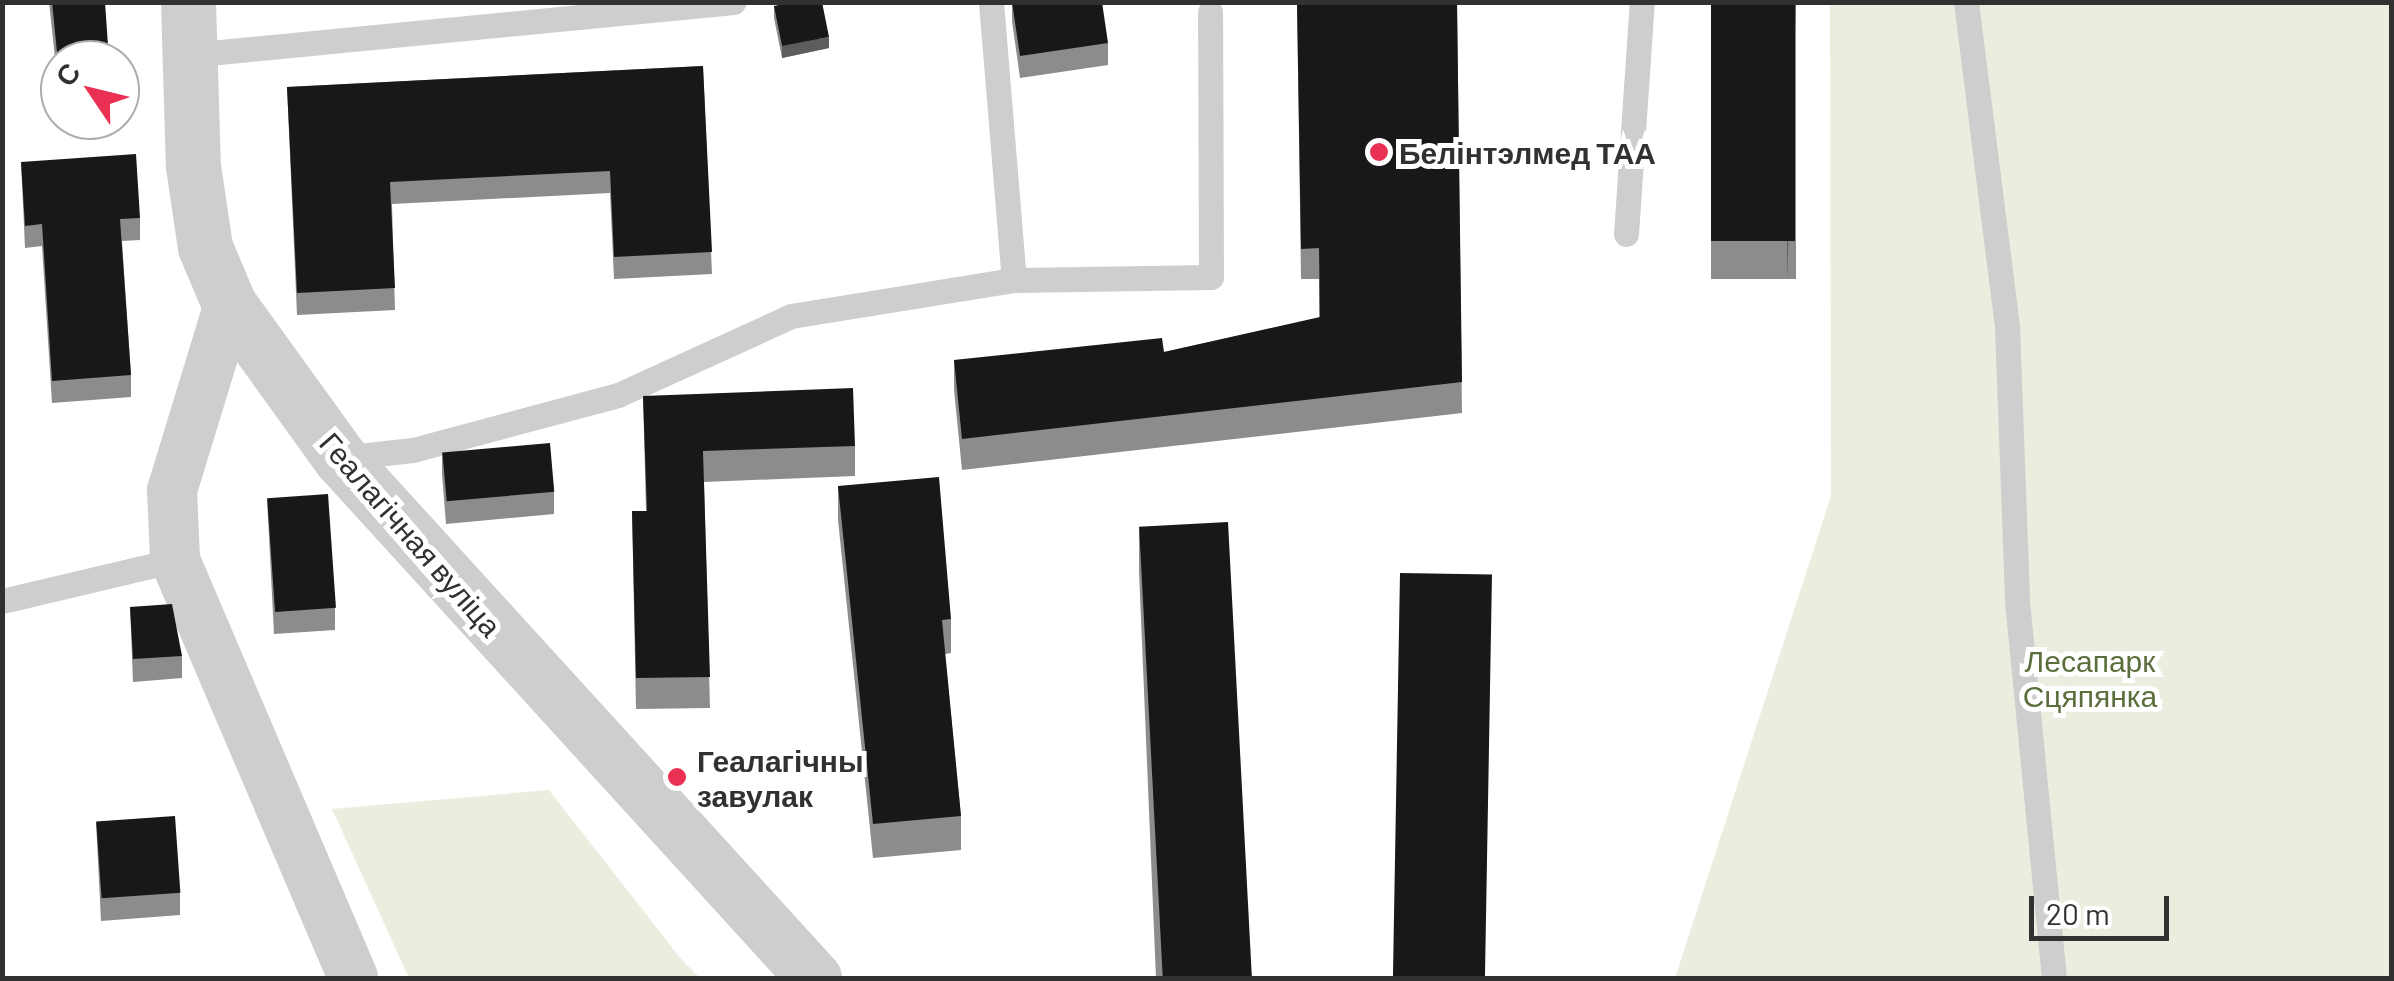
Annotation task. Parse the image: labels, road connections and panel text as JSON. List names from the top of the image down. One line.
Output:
{"streets":{"street":["Геалагічная вуліца"]},"parks":["Лесапарк Сцяпянка"],"places":["Белінтэлмед ТАА","Геалагічны завулак"],"scale_bar":"20 m","north":"top left"}
